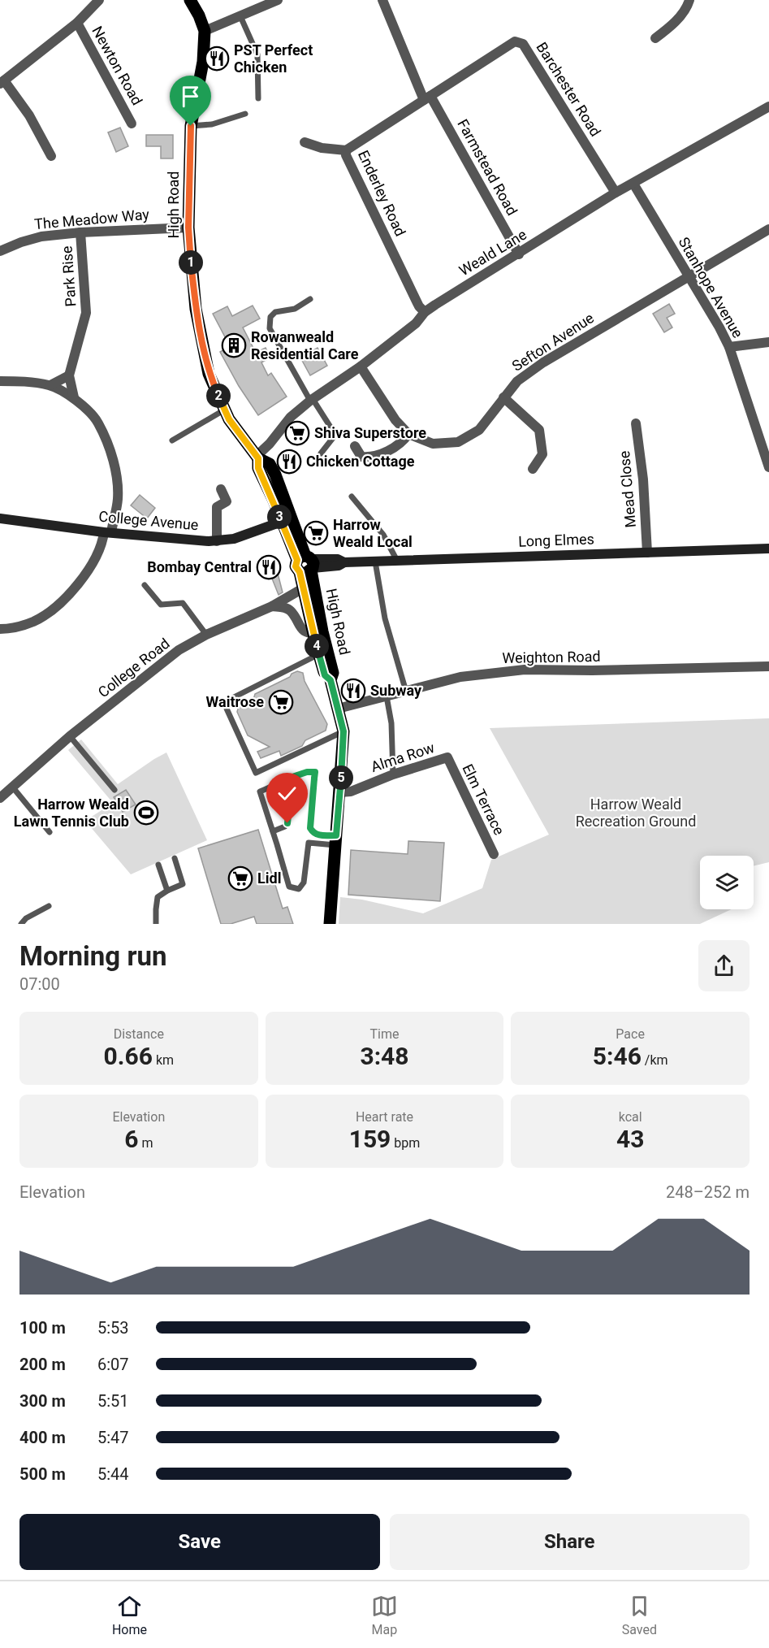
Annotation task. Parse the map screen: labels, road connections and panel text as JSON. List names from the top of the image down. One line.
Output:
{"streets":{"main road":["High Road"],"street":["Newton Road","Barchester Road","Farmstead Road","Enderley Road","The Meadow Way","Weald Lane","Park Rise","Stanhope Avenue","Sefton Avenue","Mead Close","College Avenue","Long Elmes","Weighton Road","College Road","Alma Row","Elm Terrace"]},"crossings":[["Barchester Road","Farmstead Road"],["Barchester Road","Enderley Road"],["Barchester Road","Weald Lane"],["Farmstead Road","Enderley Road"],["Farmstead Road","Weald Lane"],["Enderley Road","Weald Lane"],["High Road","The Meadow Way"],["High Road","Weald Lane"],["High Road","College Avenue"],["High Road","Long Elmes"],["High Road","Weighton Road"],["High Road","College Road"],["High Road","Alma Row"],["The Meadow Way","Park Rise"],["Weald Lane","Stanhope Avenue"],["Weald Lane","Sefton Avenue"],["Stanhope Avenue","Sefton Avenue"],["Mead Close","Long Elmes"],["Alma Row","Elm Terrace"]],"parks":["Harrow Weald Recreation Ground"],"places":{"restaurant":["PST Perfect Chicken","Chicken Cottage","Bombay Central","Subway"],"building":["Rowanweald Residential Care"],"supermarket":["Shiva Superstore","Harrow Weald Local","Waitrose","Lidl"],"sports":["Harrow Weald Lawn Tennis Club"]},"page":{"pins":["1","2","3","4","5"],"heading":["Morning run","07:00"],"stats":[["Distance","0.66 km"],["Time","3:48"],["Pace","5:46 /km"],["Elevation","6 m"],["Heart rate","159 bpm"],["kcal","43"]],"chart":["Elevation","248–252 m"],"list":[{"name":"100 m","note":"5:53"},{"name":"200 m","note":"6:07"},{"name":"300 m","note":"5:51"},{"name":"400 m","note":"5:47"},{"name":"500 m","note":"5:44"}],"buttons":["Save","Share"],"tabs":["Home","Map","Saved"]}}
